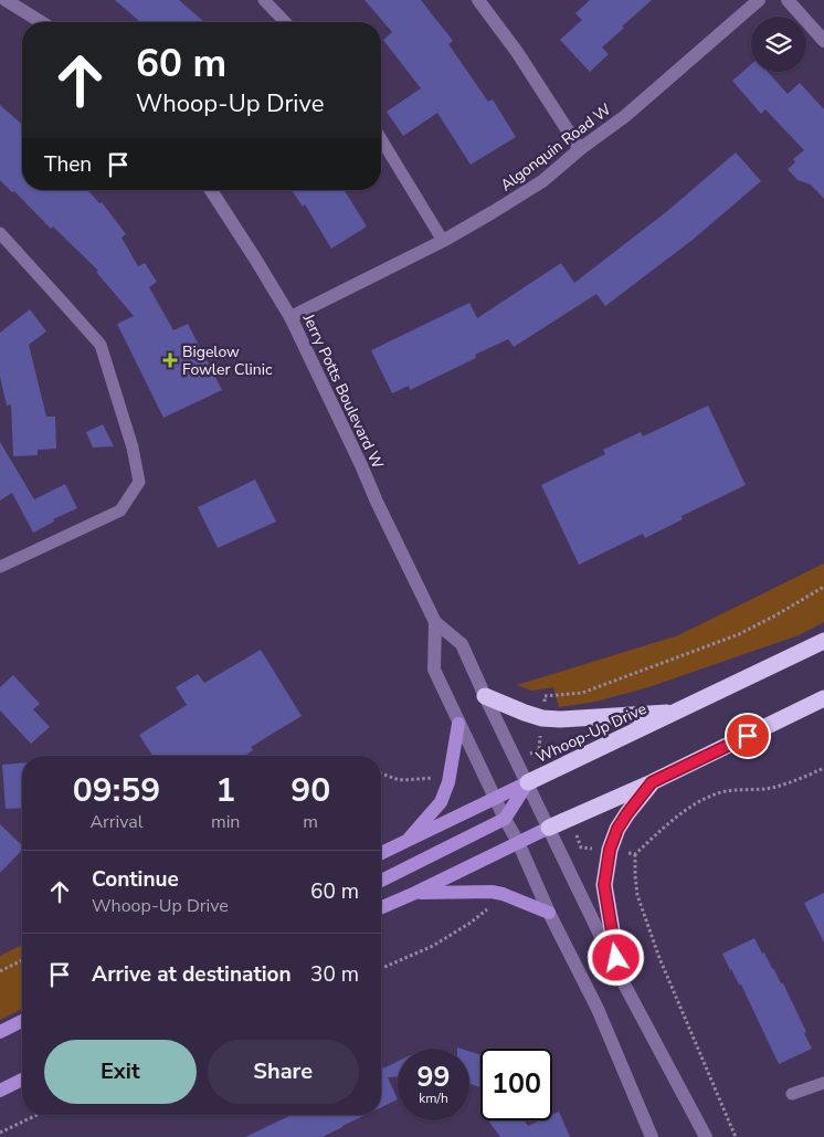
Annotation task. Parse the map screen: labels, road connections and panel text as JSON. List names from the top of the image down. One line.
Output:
{"streets":{"highway":["Whoop-Up Drive"],"street":["Algonquin Road W","Jerry Potts Boulevard W"]},"crossings":[["Algonquin Road W","Jerry Potts Boulevard W"],["Jerry Potts Boulevard W","Whoop-Up Drive"]],"places":{"health":["Bigelow Fowler Clinic"]},"page":{"turn":["60 m","Whoop-Up Drive"],"then":"Then","eta":["09:59","Arrival","1","min","90","m"],"list":[{"name":"Continue","note":"Whoop-Up Drive","value":"60 m"},{"name":"Arrive at destination","value":"30 m"}],"buttons":["Exit","Share"],"speed":"99 km/h","limit":"100"}}
